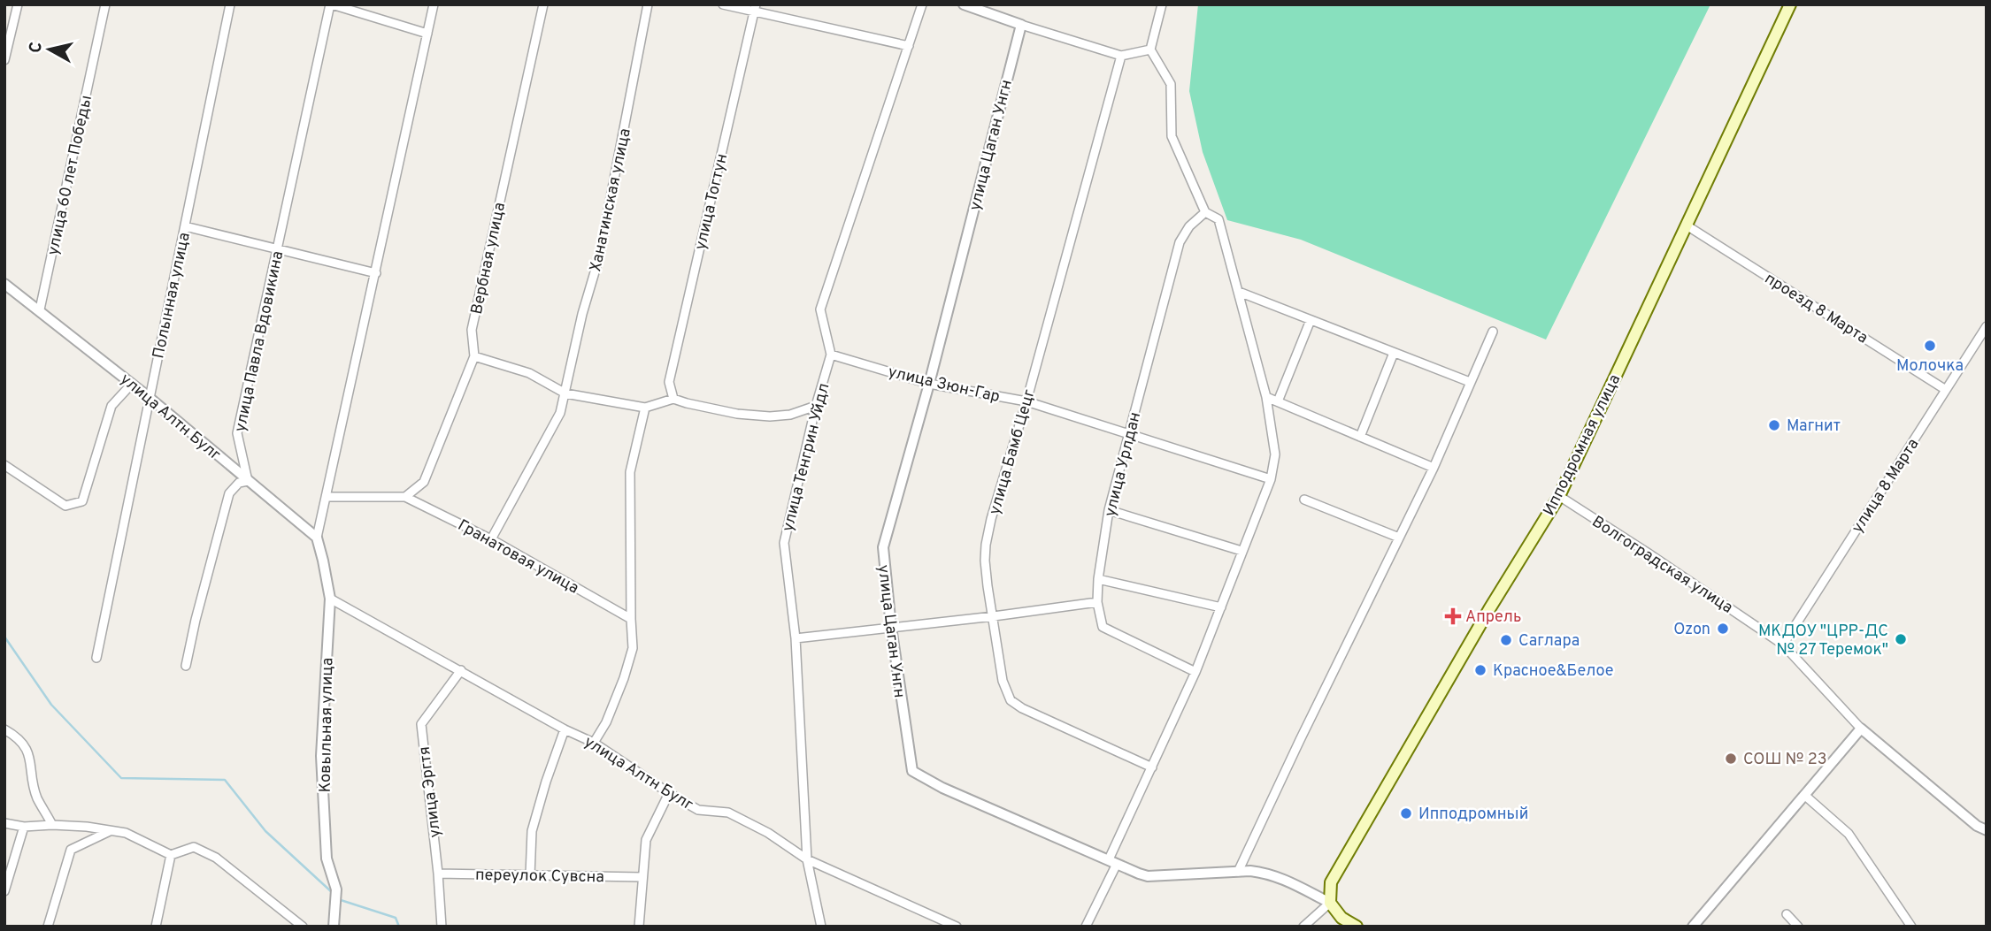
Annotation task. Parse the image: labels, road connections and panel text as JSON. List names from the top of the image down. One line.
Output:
{"streets":{"main road":["Ипподромная улица"],"street":["улица Цаган Унгн","улица 60 лет Победы","Ханатинская улица","улица Тогтун","Вербная улица","Полынная улица","проезд 8 Марта","улица Павла Вдовикина","улица Зюн-Гар","улица Алтн Булг","улица Бамб Цецг","улица Тенгрин Уйдл","улица Урлдан","улица 8 Марта","Гранатовая улица","Волгоградская улица","Ковыльная улица","улица Эргтя","переулок Сувсна"]},"crossings":[["улица Цаган Унгн","улица Зюн-Гар"],["улица Цаган Унгн","Ипподромная улица"],["улица 60 лет Победы","улица Алтн Булг"],["Ханатинская улица","Гранатовая улица"],["Вербная улица","Гранатовая улица"],["Полынная улица","улица Алтн Булг"],["проезд 8 Марта","Ипподромная улица"],["проезд 8 Марта","улица 8 Марта"],["улица Павла Вдовикина","улица Алтн Булг"],["улица Зюн-Гар","улица Бамб Цецг"],["улица Зюн-Гар","улица Тенгрин Уйдл"],["улица Зюн-Гар","улица Урлдан"],["улица Алтн Булг","улица Тенгрин Уйдл"],["улица Алтн Булг","Ковыльная улица"],["улица Алтн Булг","улица Эргтя"],["Ипподромная улица","Волгоградская улица"],["улица 8 Марта","Волгоградская улица"],["улица Эргтя","переулок Сувсна"]],"places":{"other":["Молочка","Магнит","Ozon","МКДОУ \"ЦРР-ДС № 27 Теремок\"","Саглара","Красное&Белое","СОШ № 23","Ипподромный"],"health":["Апрель"]},"north":"left"}
